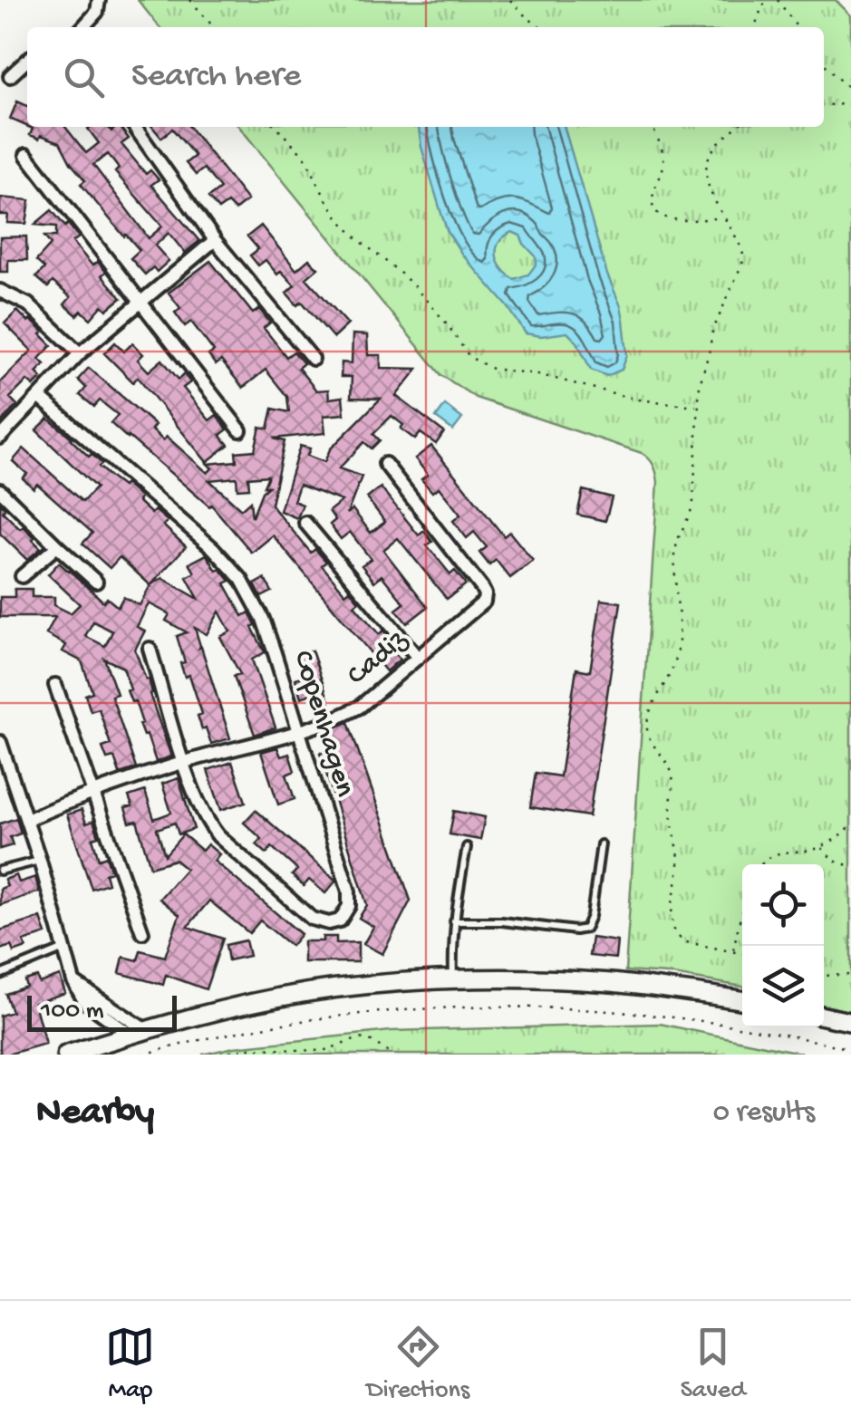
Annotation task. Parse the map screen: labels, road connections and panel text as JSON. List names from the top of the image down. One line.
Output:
{"streets":{"street":["Cadiz","Copenhagen"]},"crossings":[["Cadiz","Copenhagen"]],"scale_bar":"100 m","page":{"search":"Search here","scale":"100 m","heading":["Nearby","0 results"],"nav":["Map","Directions","Saved"]}}
